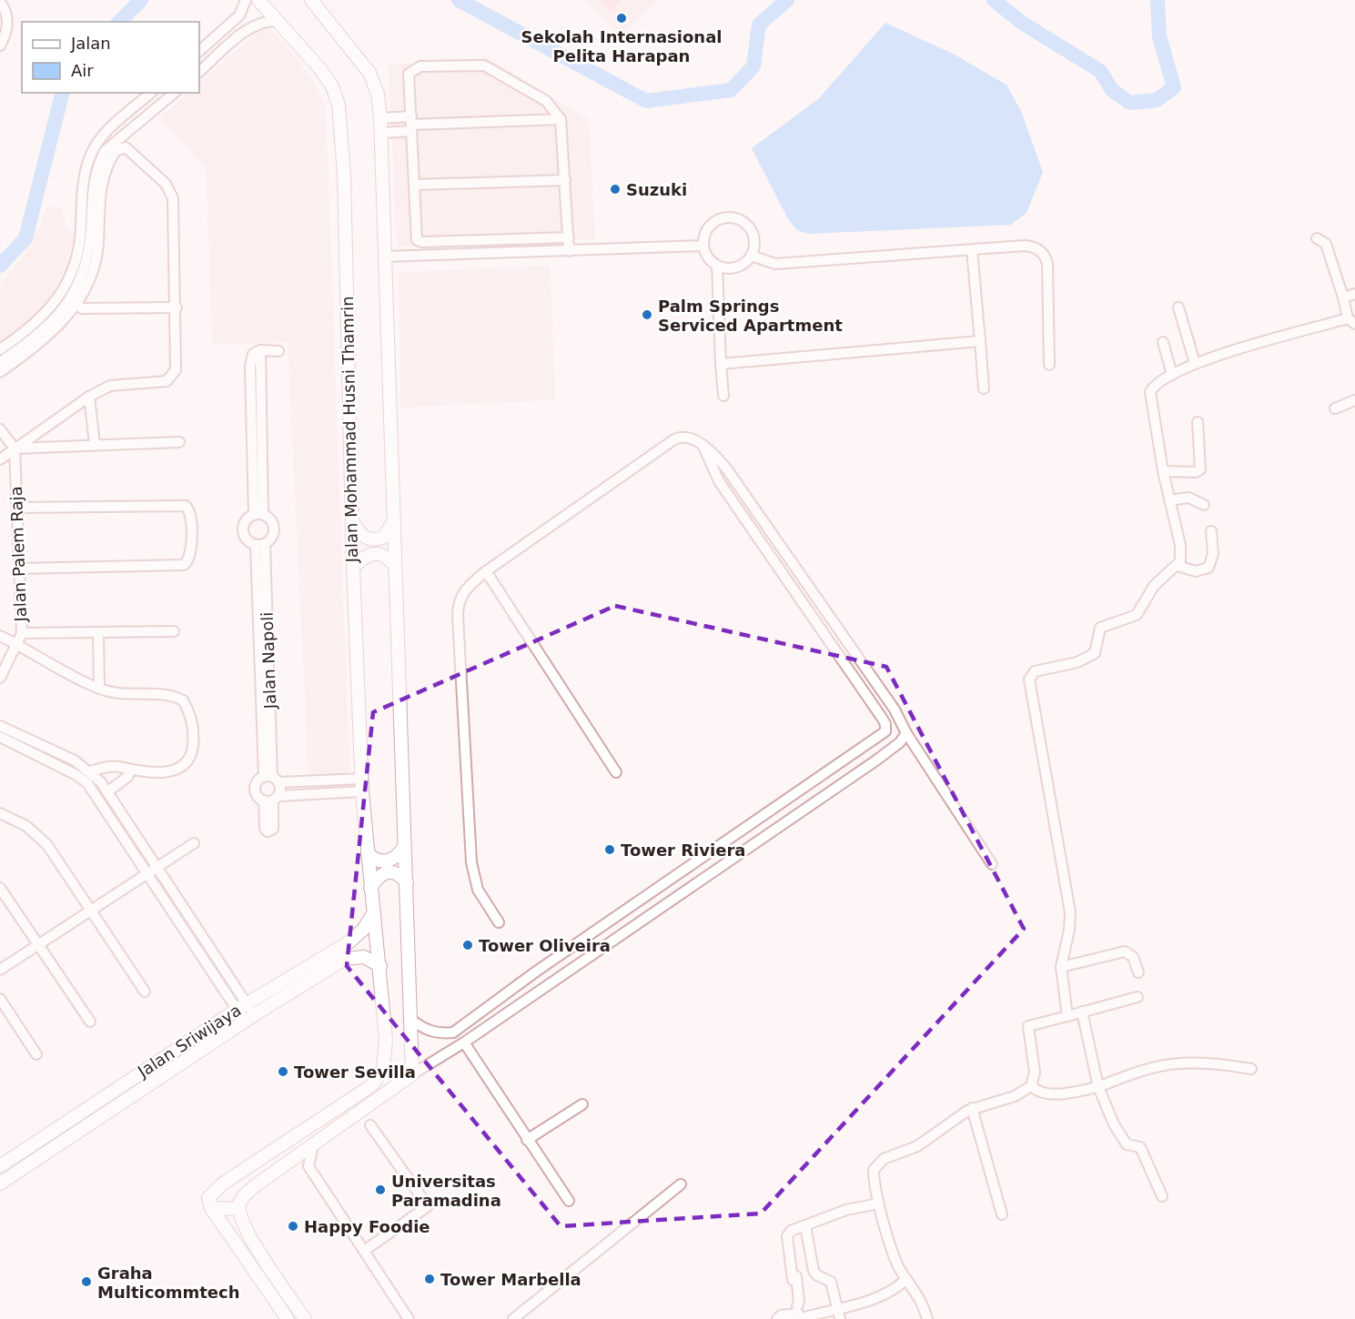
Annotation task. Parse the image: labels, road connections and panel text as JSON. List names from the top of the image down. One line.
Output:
{"streets":{"street":["Jalan Mohammad Husni Thamrin","Jalan Palem Raja","Jalan Napoli","Jalan Sriwijaya"]},"crossings":[["Jalan Mohammad Husni Thamrin","Jalan Sriwijaya"]],"places":["Sekolah Internasional Pelita Harapan","Suzuki","Palm Springs Serviced Apartment","Tower Riviera","Tower Oliveira","Tower Sevilla","Universitas Paramadina","Happy Foodie","Tower Marbella","Graha Multicommtech"],"legend":["Jalan","Air"]}
